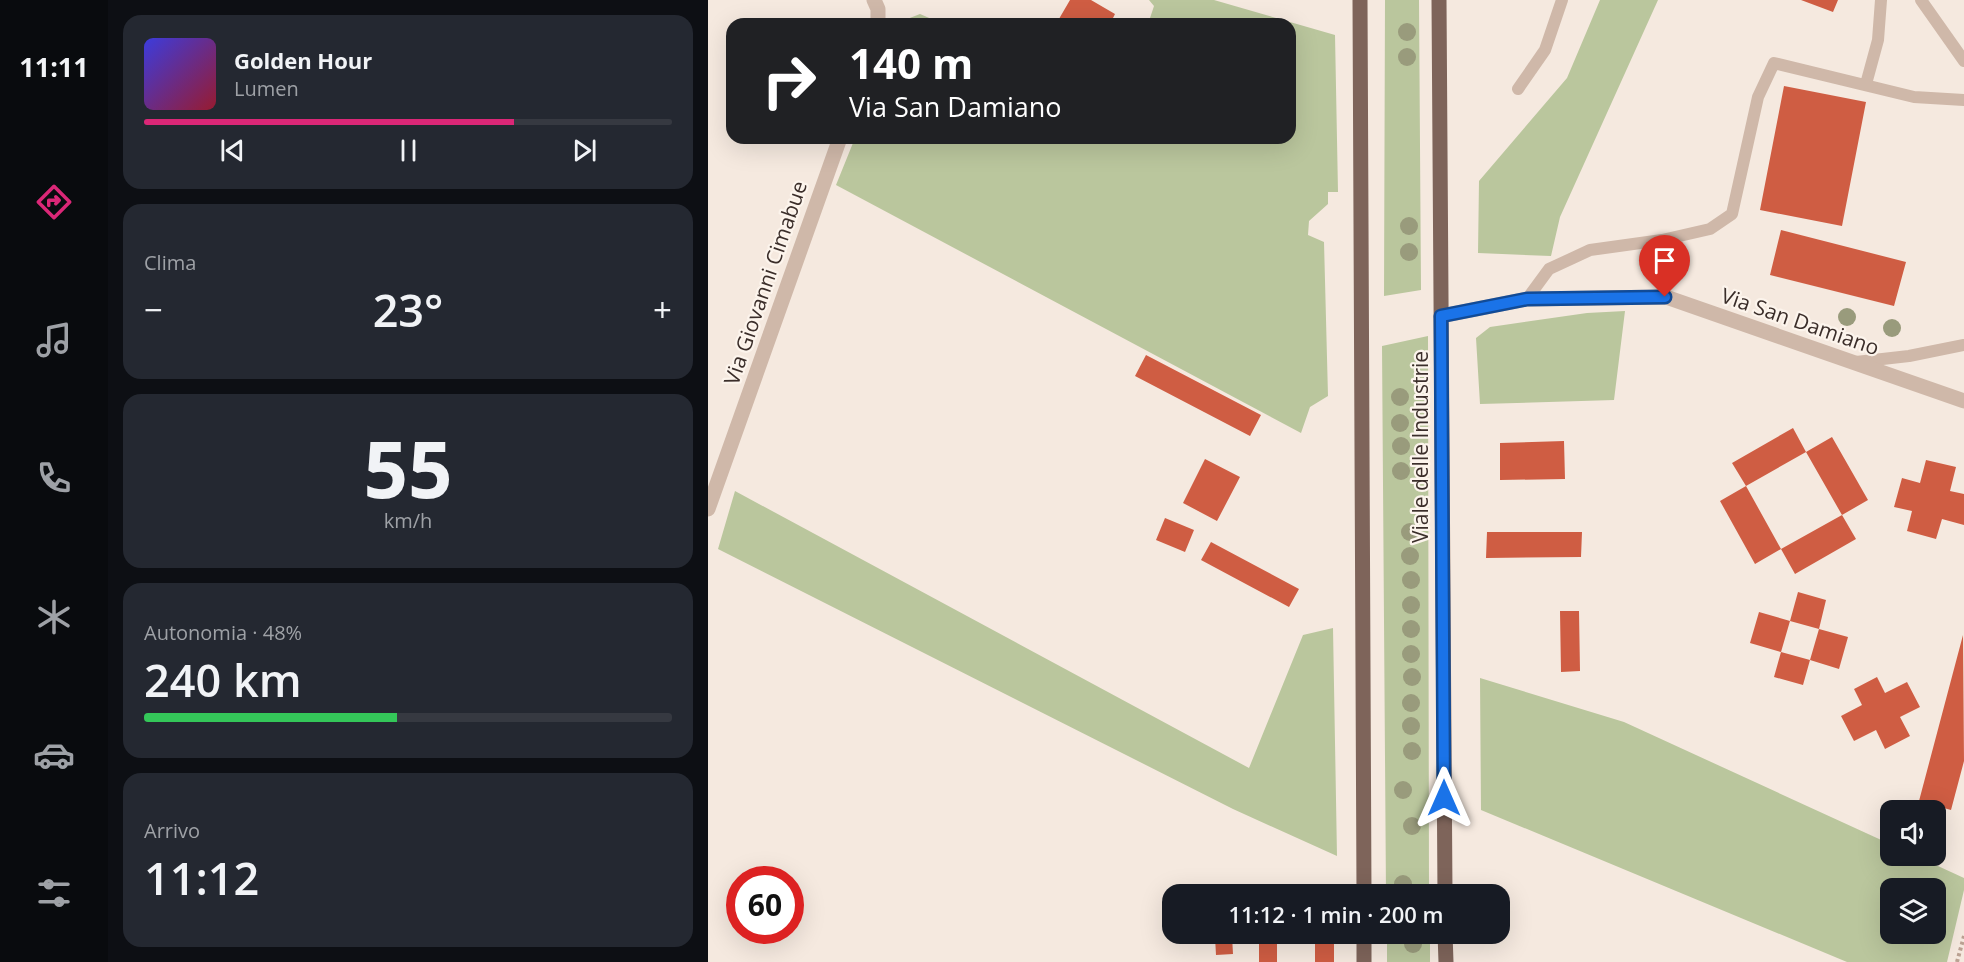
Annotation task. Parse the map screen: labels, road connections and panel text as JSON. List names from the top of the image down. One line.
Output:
{"streets":{"main road":["Viale delle Industrie"],"street":["Via Giovanni Cimabue","Via San Damiano"]},"crossings":[["Via San Damiano","Viale delle Industrie"]],"page":{"tabs":"11:11","turn":["140 m","Via San Damiano"],"song":["Golden Hour","Lumen"],"tile":["Clima",["55","km/h"],["Autonomia · 48%","240 km"],["Arrivo","11:12"]],"heat":["−","23°","+"],"limit":"60","trip":"11:12 · 1 min · 200 m"}}
